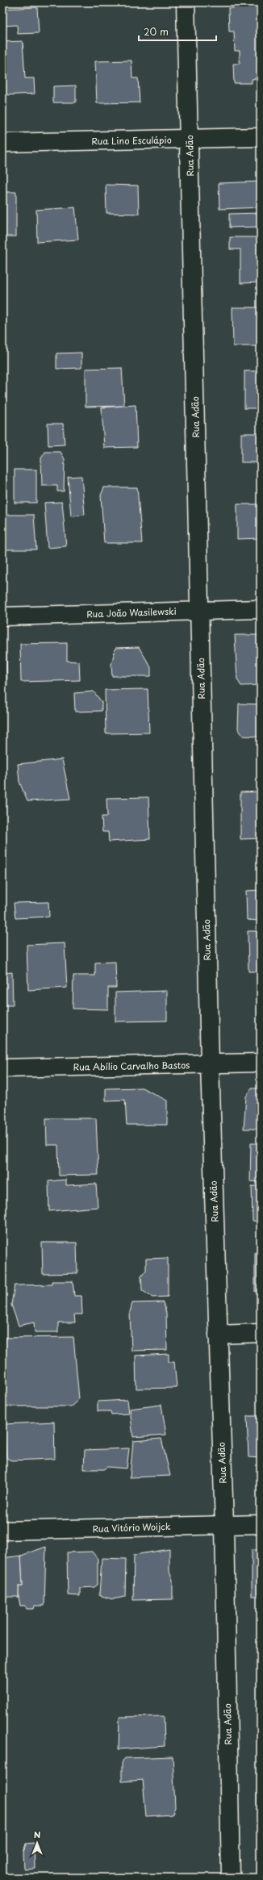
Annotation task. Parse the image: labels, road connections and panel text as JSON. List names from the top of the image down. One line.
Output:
{"streets":{"street":["Rua Lino Esculápio","Rua Adão","Rua João Wasilewski","Rua Abílio Carvalho Bastos","Rua Vitório Woijck"]},"crossings":[["Rua Lino Esculápio","Rua Adão"],["Rua Adão","Rua João Wasilewski"],["Rua Adão","Rua Abílio Carvalho Bastos"],["Rua Adão","Rua Vitório Woijck"]],"scale_bar":"20 m","north":"top"}
